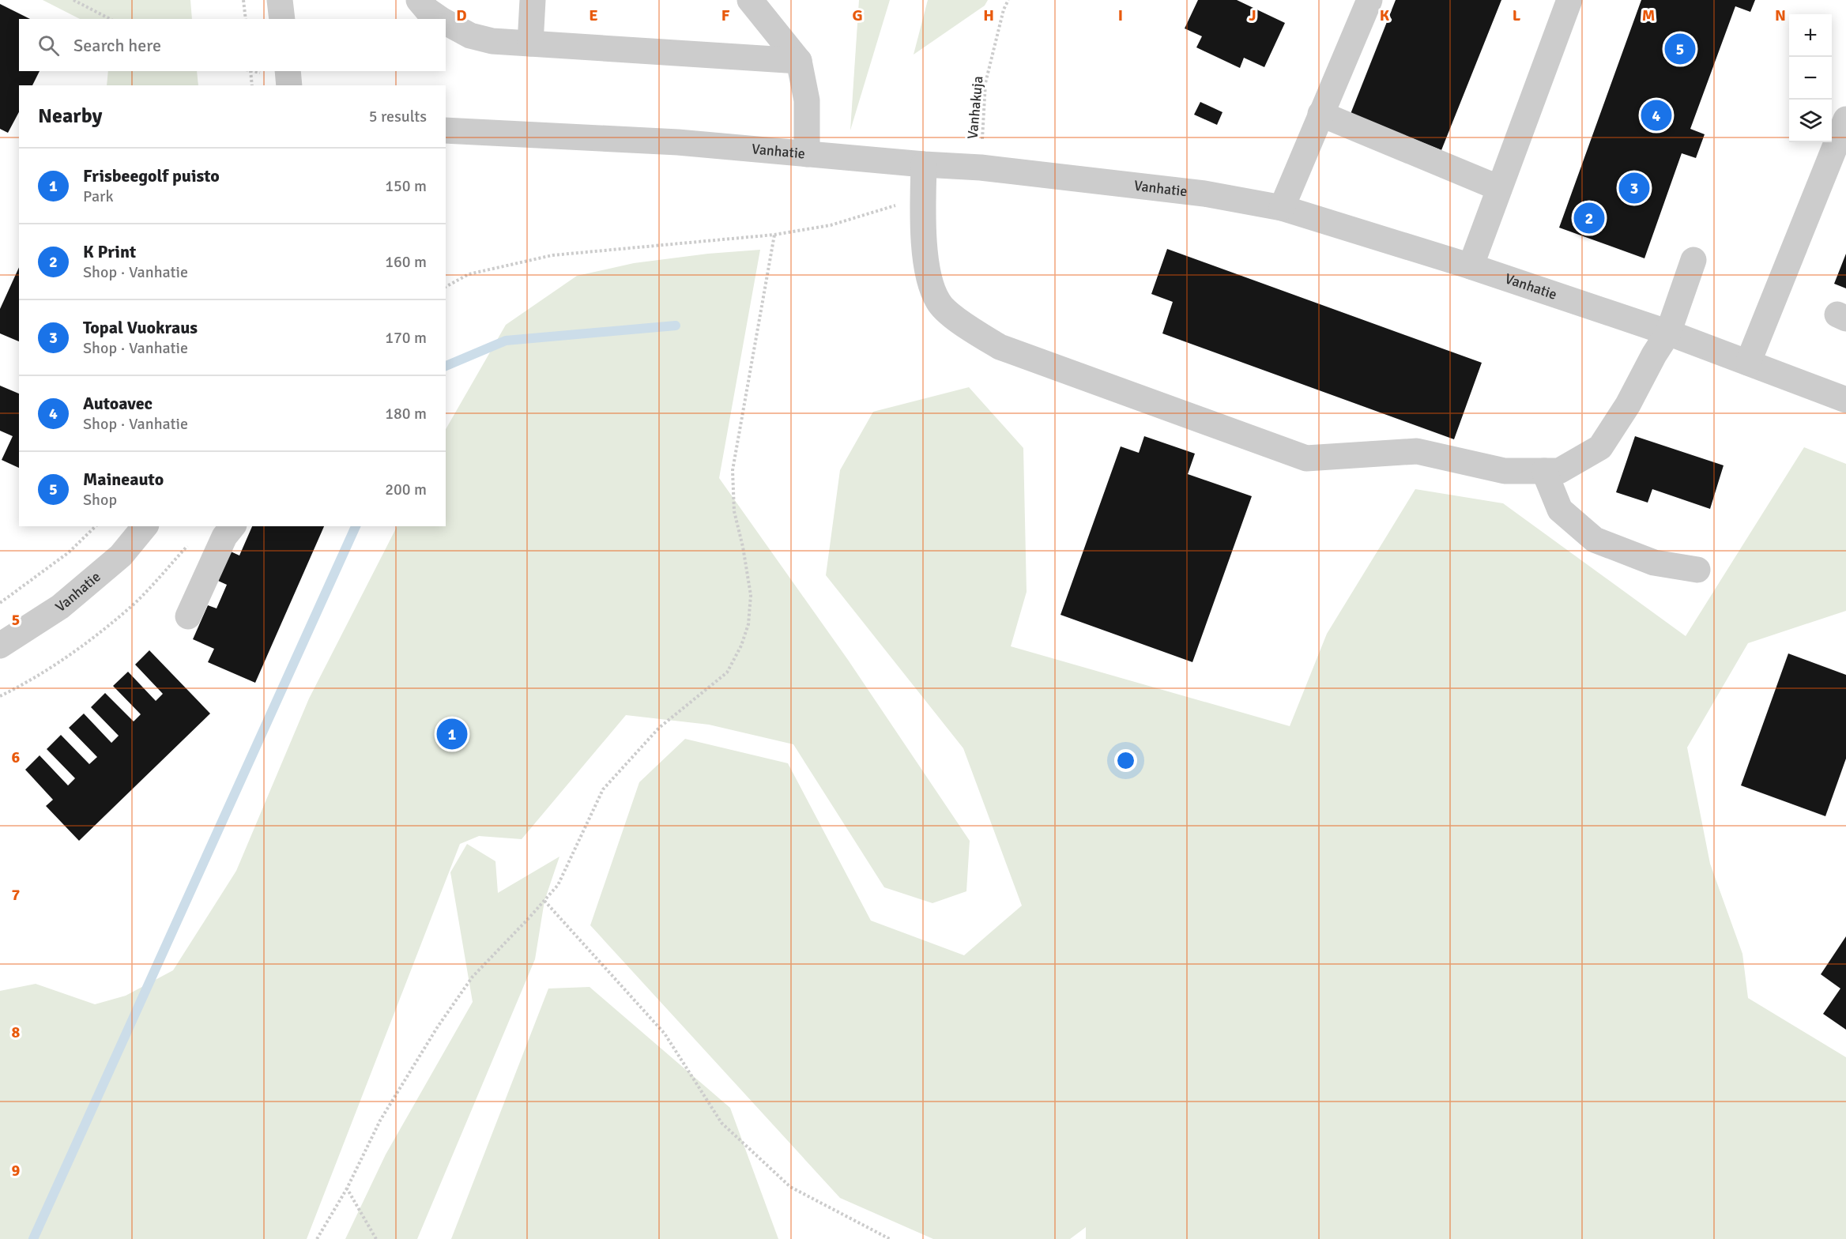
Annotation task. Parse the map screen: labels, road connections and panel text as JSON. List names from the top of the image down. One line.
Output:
{"streets":{"street":["Vanhatie"],"path":["Vanhakuja"]},"crossings":[["Vanhakuja","Vanhatie"]],"page":{"map_buttons":["+","−"],"search":"Search here","pins":["5","4","3","2","1"],"heading":["Nearby","5 results"],"list":[{"mark":"1","name":"Frisbeegolf puisto","note":"Park","value":"150 m"},{"mark":"2","name":"K Print","note":"Shop · Vanhatie","value":"160 m"},{"mark":"3","name":"Topal Vuokraus","note":"Shop · Vanhatie","value":"170 m"},{"mark":"4","name":"Autoavec","note":"Shop · Vanhatie","value":"180 m"},{"mark":"5","name":"Maineauto","note":"Shop","value":"200 m"}]},"grid":{"columns":["D","E","F","G","H","I","J","K","L","M","N"],"rows":["5","6","7","8","9"]}}
